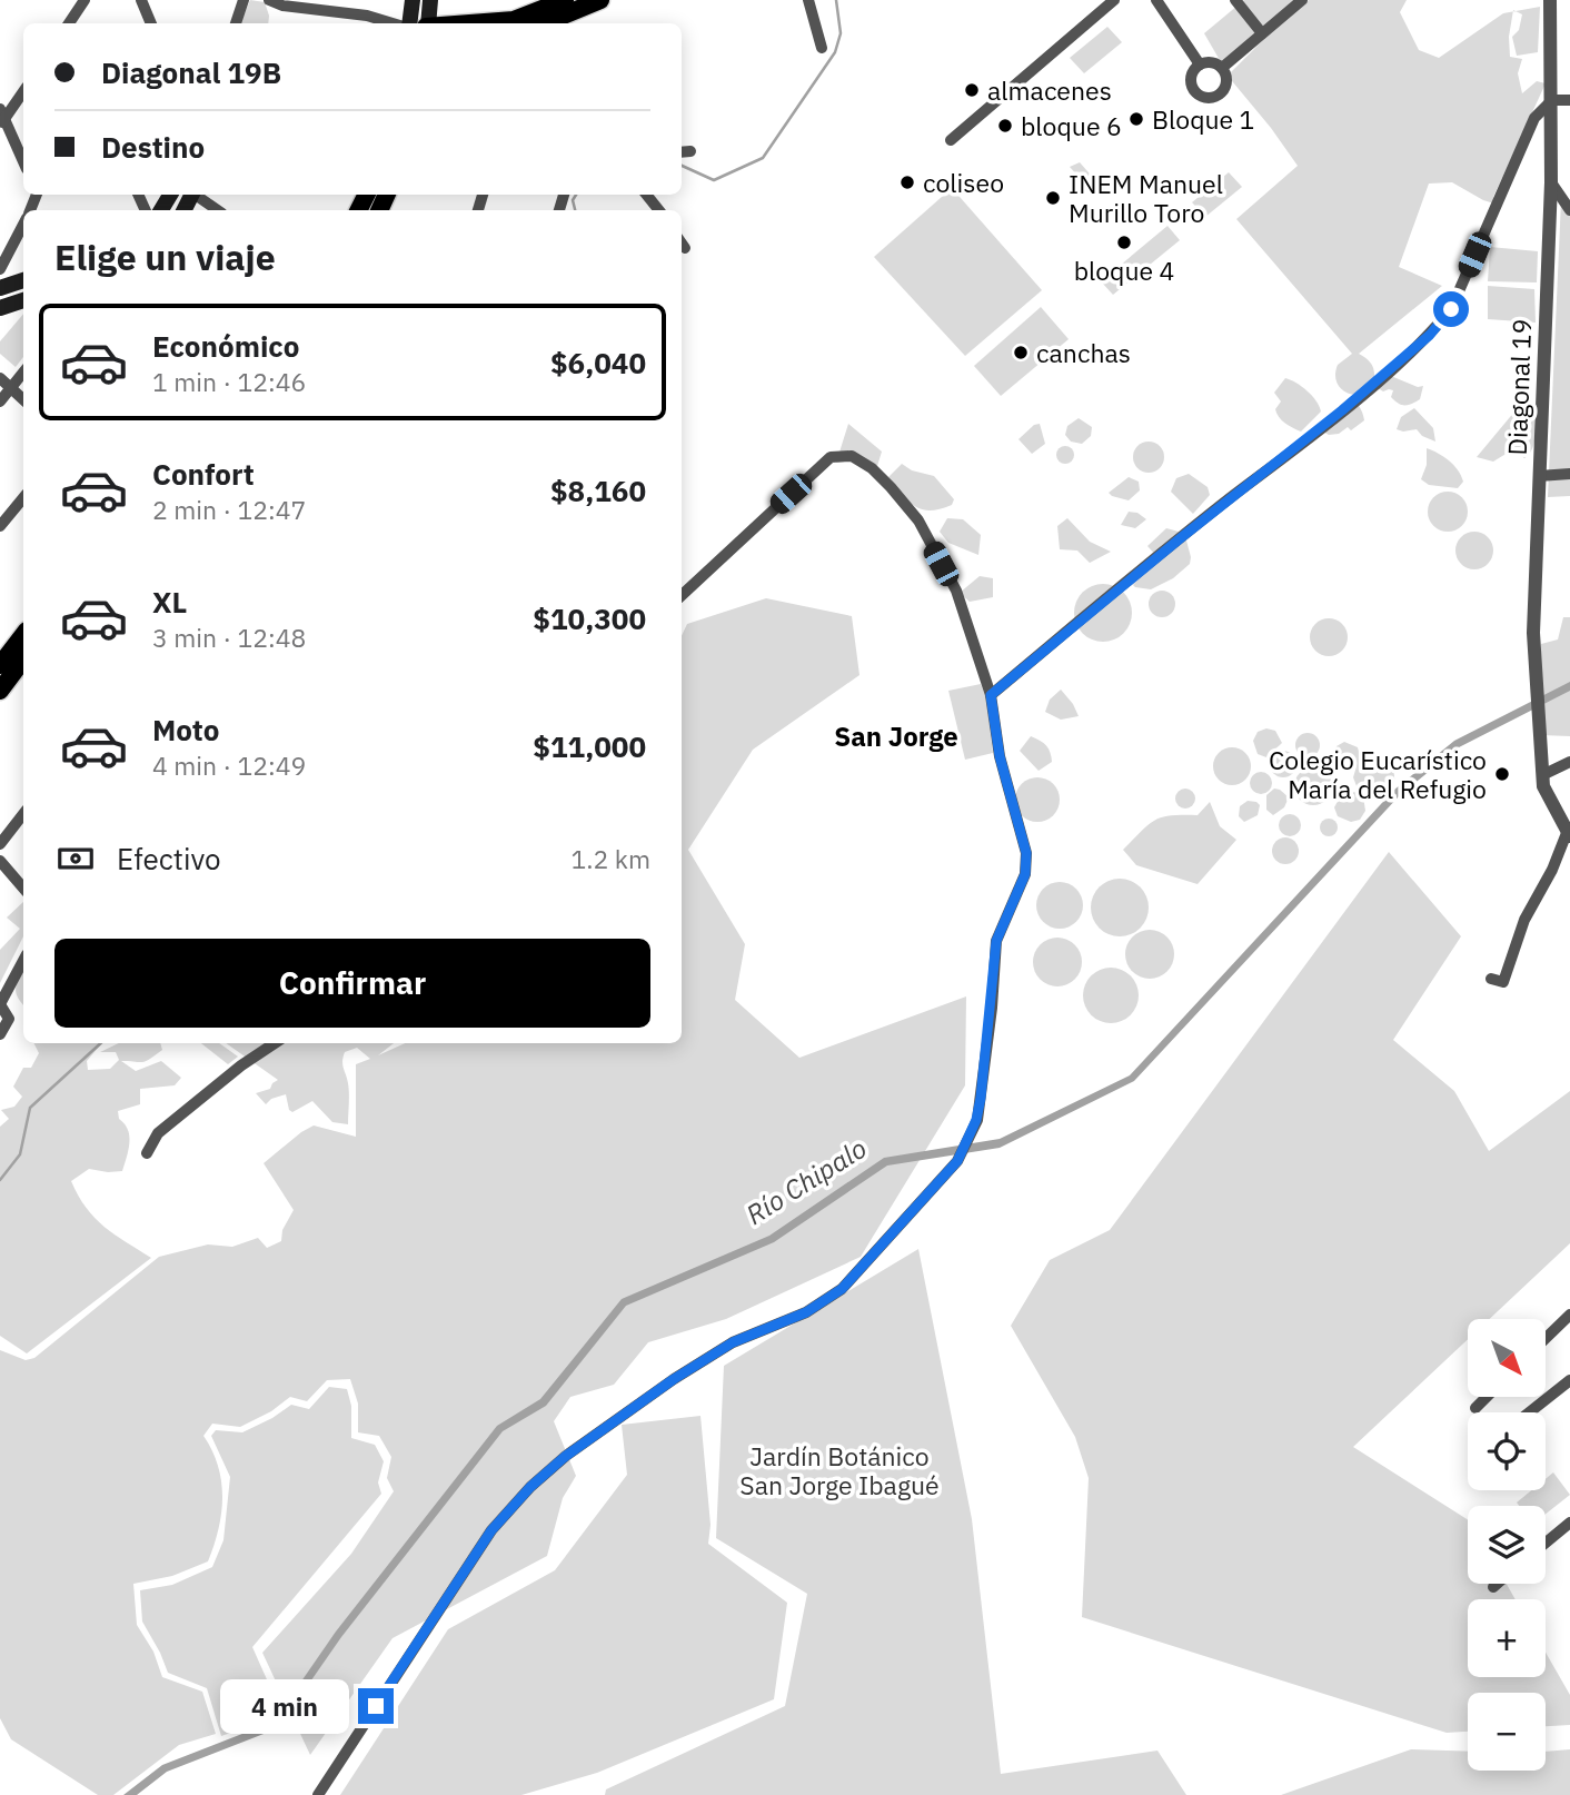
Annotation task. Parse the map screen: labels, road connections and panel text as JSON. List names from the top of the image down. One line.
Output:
{"streets":{"street":["Diagonal 19"]},"districts":["San Jorge"],"water":["Río Chipalo"],"parks":["Jardín Botánico San Jorge Ibagué"],"places":["almacenes","Bloque 1","bloque 6","coliseo","INEM Manuel Murillo Toro","bloque 4","canchas","Colegio Eucarístico María del Refugio"],"north":"bottom right","page":{"banner":["Diagonal 19B","Destino"],"heading":"Elige un viaje","list":[{"name":"Económico","note":"1 min · 12:46","value":"$6,040"},{"name":"Confort","note":"2 min · 12:47","value":"$8,160"},{"name":"XL","note":"3 min · 12:48","value":"$10,300"},{"name":"Moto","note":"4 min · 12:49","value":"$11,000"}],"pay":["Efectivo","1.2 km"],"buttons":"Confirmar","map_buttons":["+","−"],"bubble":"4 min"}}
